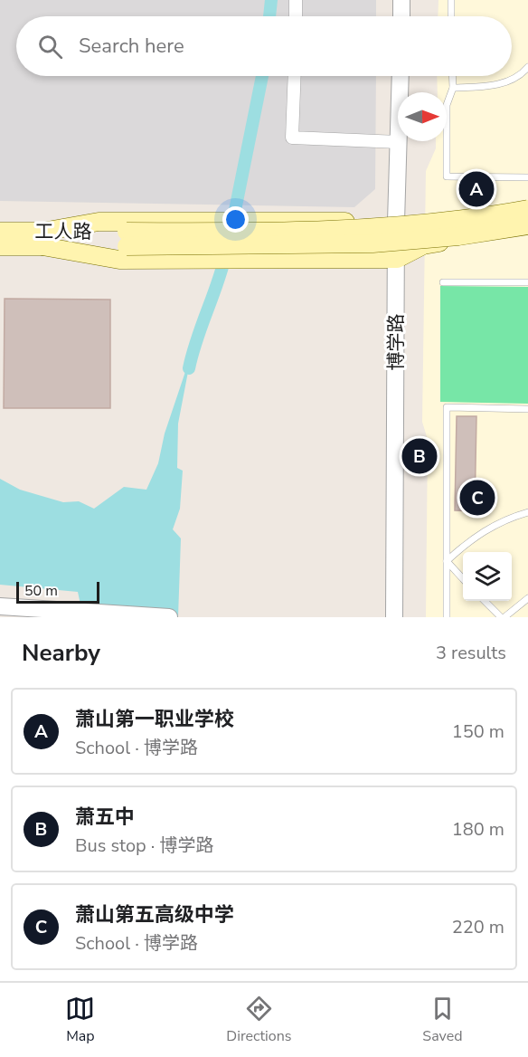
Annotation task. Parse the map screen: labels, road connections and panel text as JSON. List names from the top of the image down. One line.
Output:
{"streets":{"main road":["工人路"],"street":["博学路"]},"scale_bar":"50 m","north":"right","page":{"search":"Search here","pins":["A","B","C"],"scale":"50 m","heading":["Nearby","3 results"],"list":[{"mark":"A","name":"萧山第一职业学校","note":"School · 博学路","value":"150 m"},{"mark":"B","name":"萧五中","note":"Bus stop · 博学路","value":"180 m"},{"mark":"C","name":"萧山第五高级中学","note":"School · 博学路","value":"220 m"}],"nav":["Map","Directions","Saved"]}}
